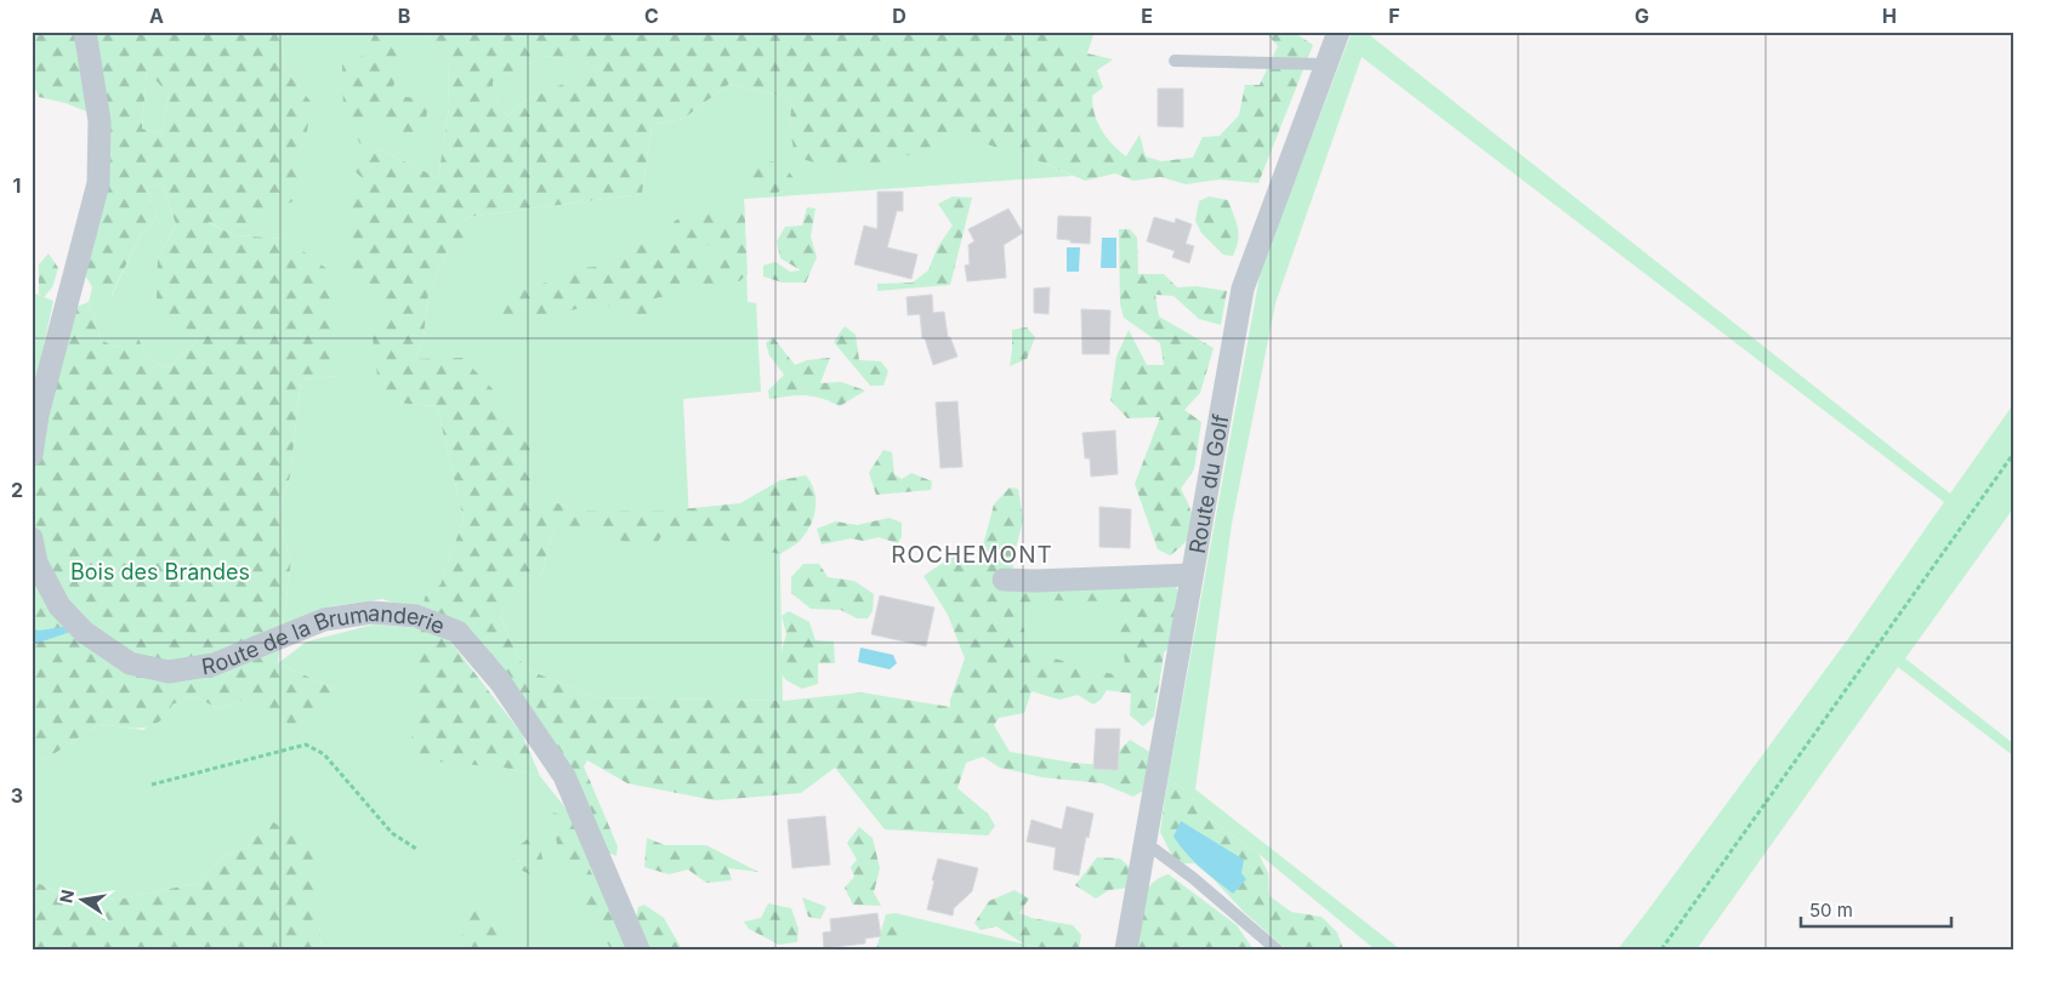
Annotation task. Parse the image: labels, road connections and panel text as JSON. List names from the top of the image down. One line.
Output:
{"streets":{"street":["Route du Golf","Route de la Brumanderie"]},"districts":["ROCHEMONT"],"parks":["Bois des Brandes"],"scale_bar":"50 m","north":"left","grid":{"columns":["A","B","C","D","E","F","G","H"],"rows":["1","2","3"]}}
